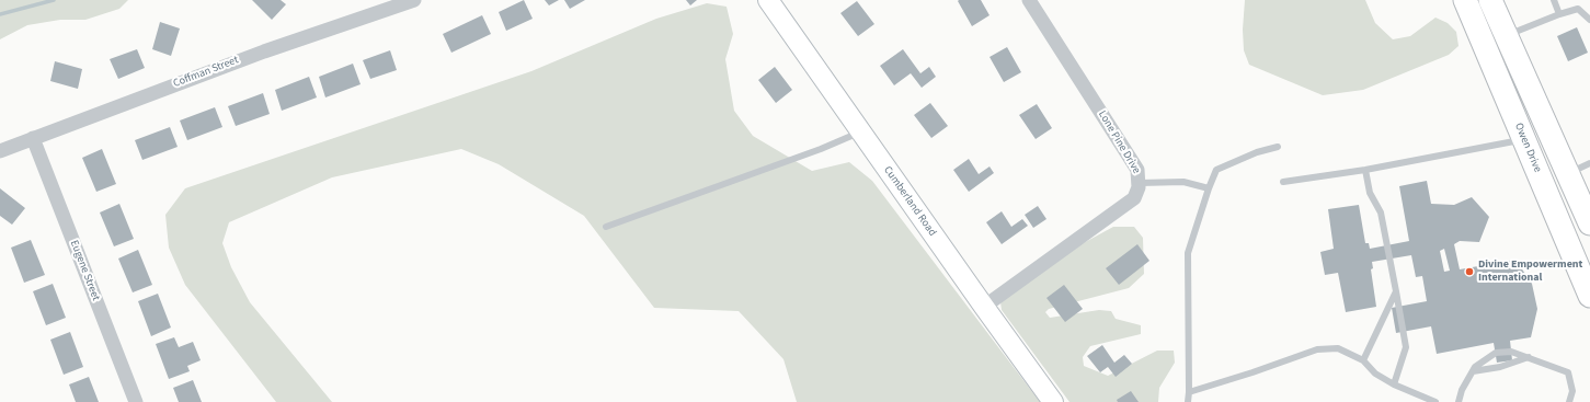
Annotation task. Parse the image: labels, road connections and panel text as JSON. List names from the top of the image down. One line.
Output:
{"streets":{"highway":["Owen Drive"],"main road":["Cumberland Road"],"street":["Coffman Street","Lone Pine Drive","Eugene Street"]},"crossings":[["Coffman Street","Eugene Street"],["Lone Pine Drive","Cumberland Road"]],"places":["Divine Empowerment International"]}
